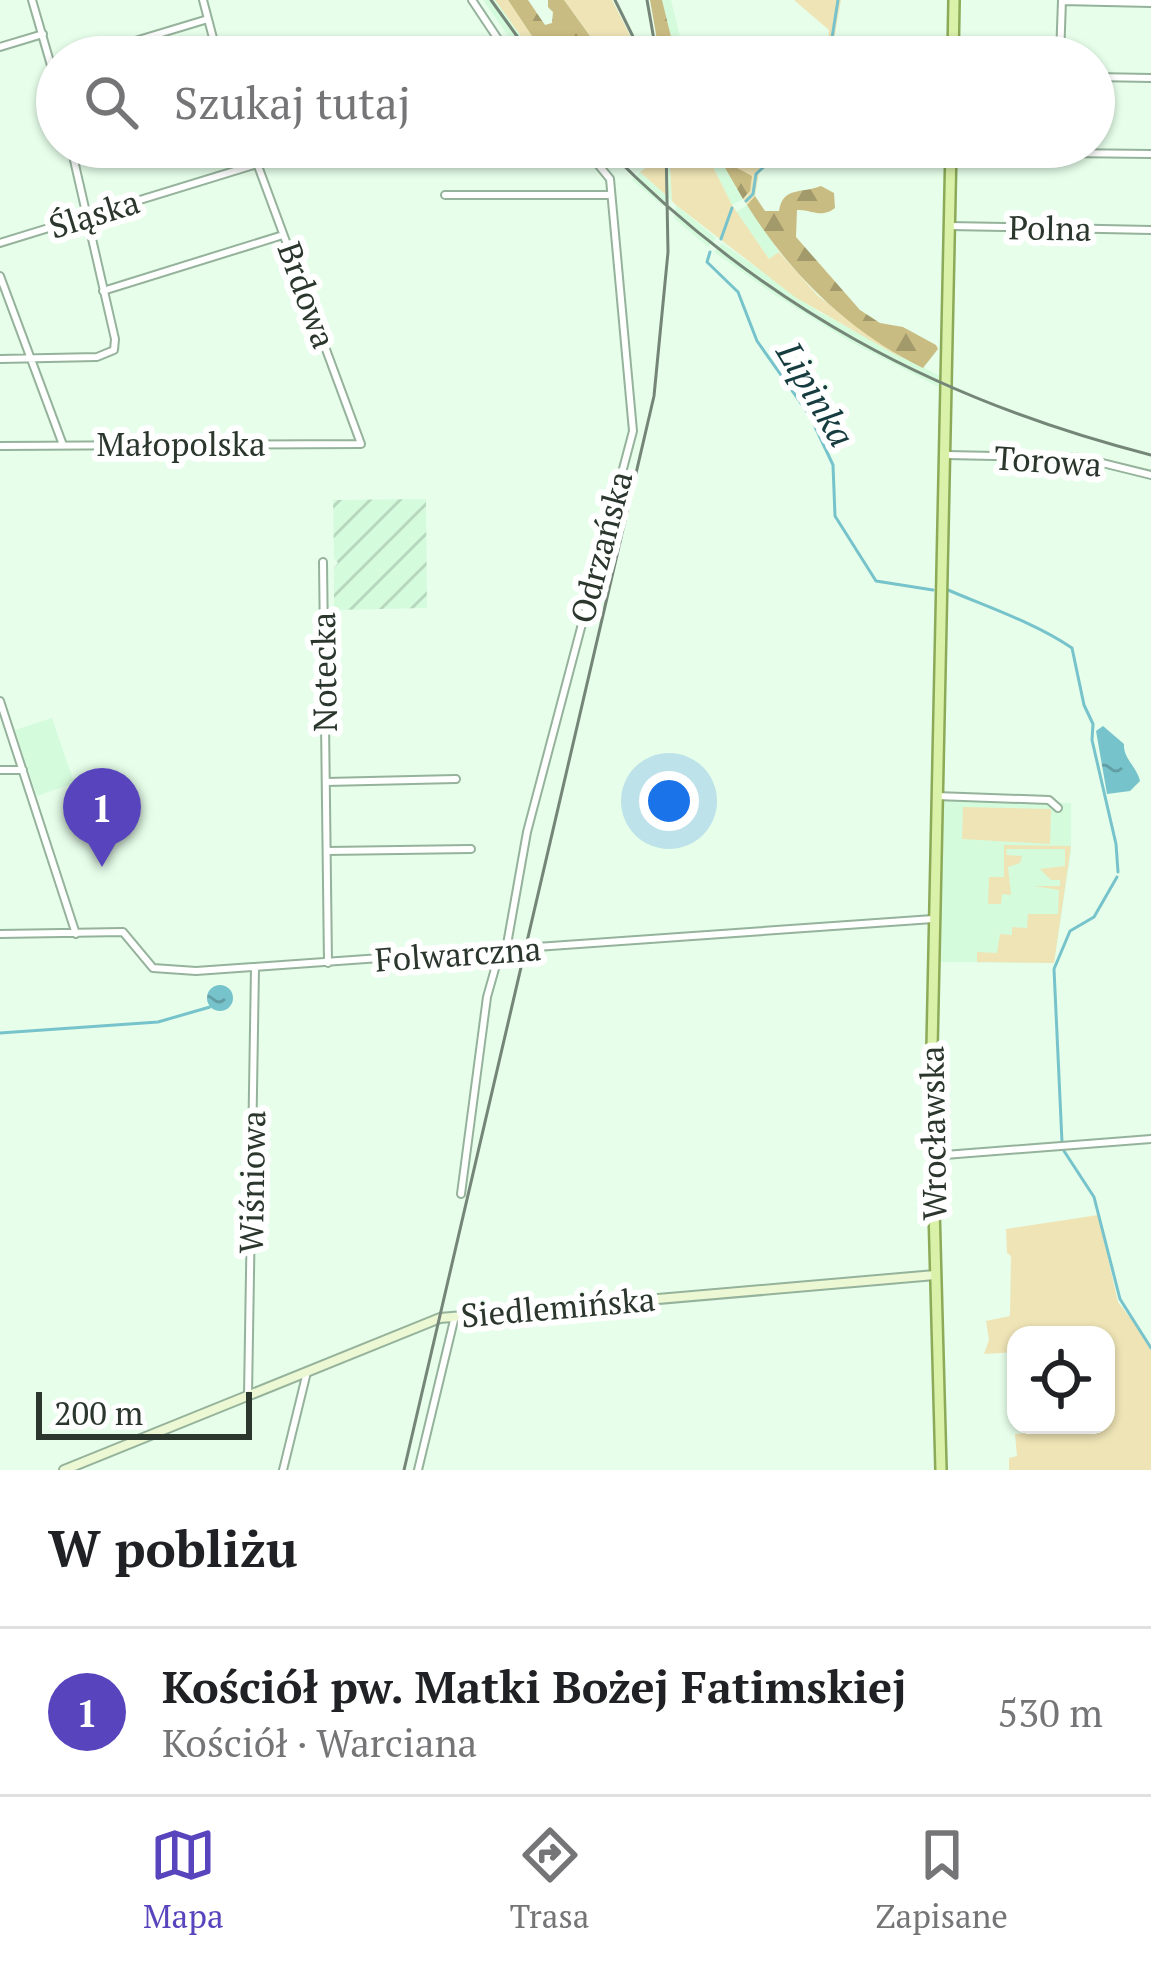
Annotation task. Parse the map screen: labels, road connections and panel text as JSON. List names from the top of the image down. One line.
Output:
{"streets":{"main road":["Wrocławska"],"street":["Śląska","Polna","Brdowa","Małopolska","Torowa","Odrzańska","Notecka","Folwarczna","Wiśniowa","Siedlemińska"]},"crossings":[["Polna","Wrocławska"],["Brdowa","Małopolska"],["Torowa","Wrocławska"],["Odrzańska","Folwarczna"],["Notecka","Folwarczna"],["Folwarczna","Wrocławska"],["Folwarczna","Wiśniowa"],["Wrocławska","Siedlemińska"],["Wiśniowa","Siedlemińska"]],"water":["Lipinka"],"scale_bar":"200 m","page":{"search":"Szukaj tutaj","pins":"1","scale":"200 m","heading":"W pobliżu","list":[{"mark":"1","name":"Kościół pw. Matki Bożej Fatimskiej","note":"Kościół · Warciana","value":"530 m"}],"nav":["Mapa","Trasa","Zapisane"]}}
